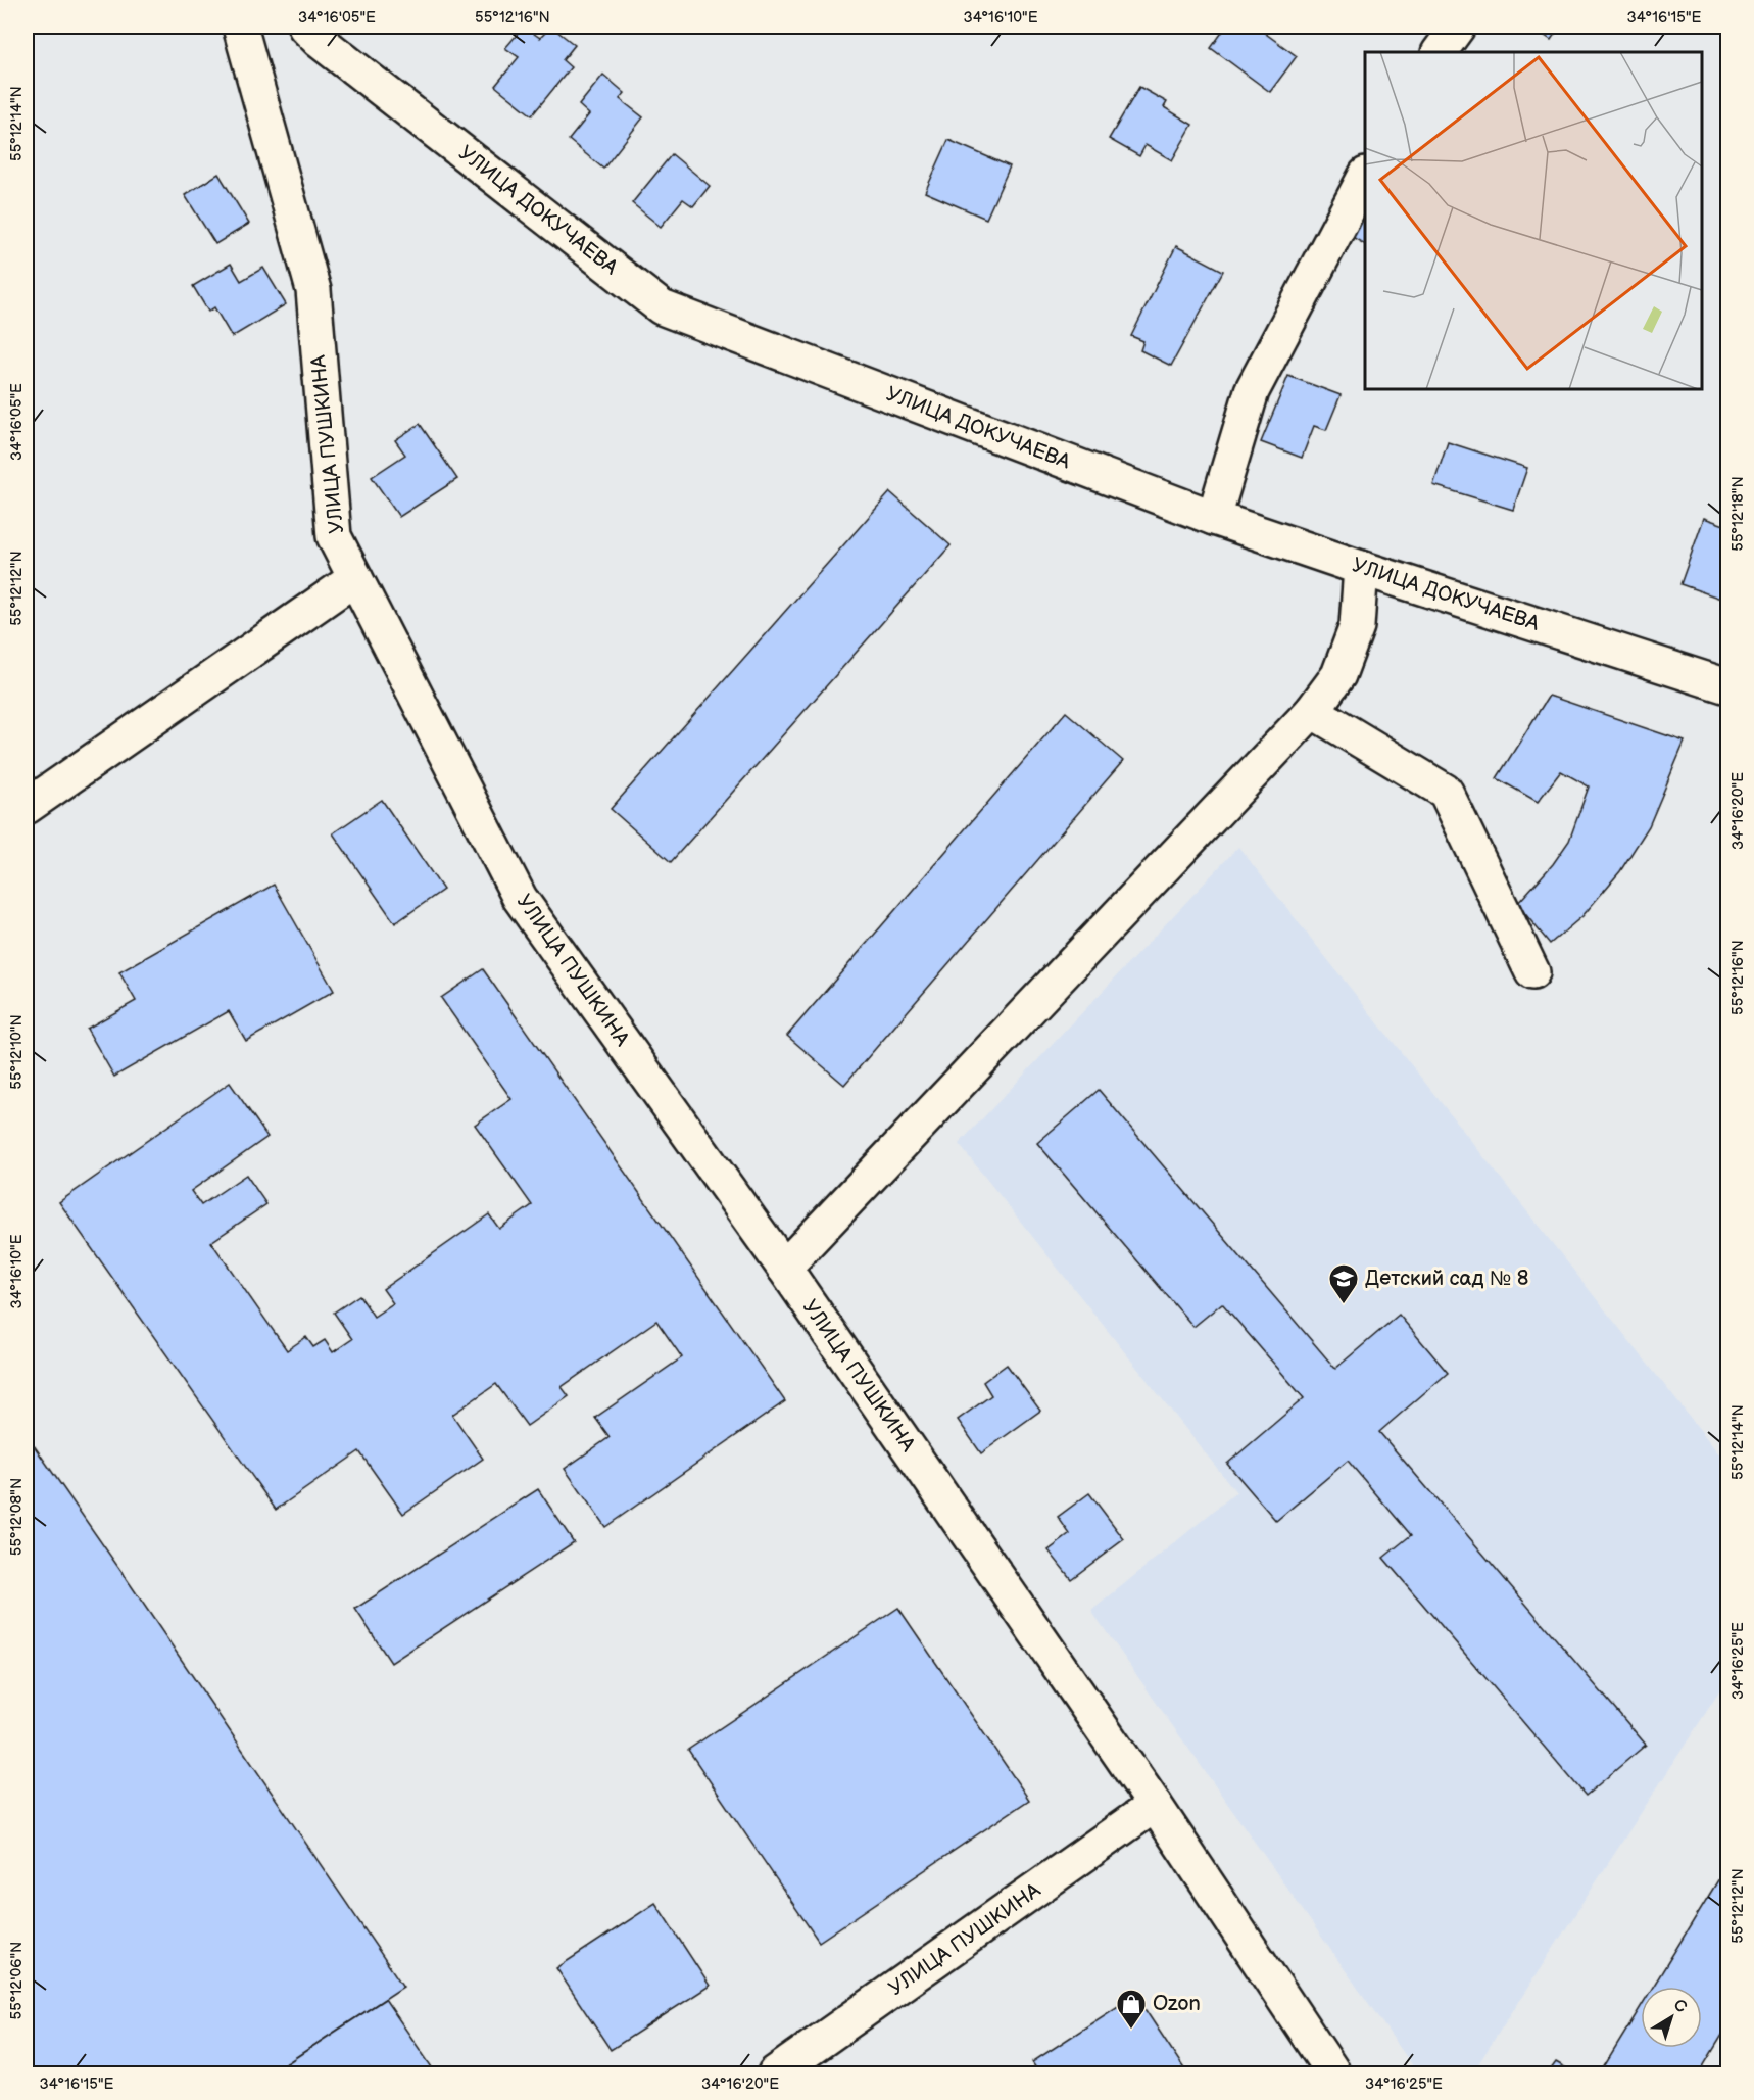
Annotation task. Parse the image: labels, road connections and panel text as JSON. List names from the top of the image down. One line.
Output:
{"streets":{"street":["УЛИЦА ДОКУЧАЕВА","УЛИЦА ПУШКИНА"]},"places":{"school or university":["Детский сад № 8"],"shop":["Ozon"]},"north":"top right","coordinates":["34°16'05\"E","55°12'16\"N","34°16'10\"E","34°16'15\"E","55°12'14\"N","55°12'18\"N","55°12'12\"N","34°16'20\"E","55°12'10\"N","55°12'08\"N","34°16'25\"E","55°12'06\"N"]}
